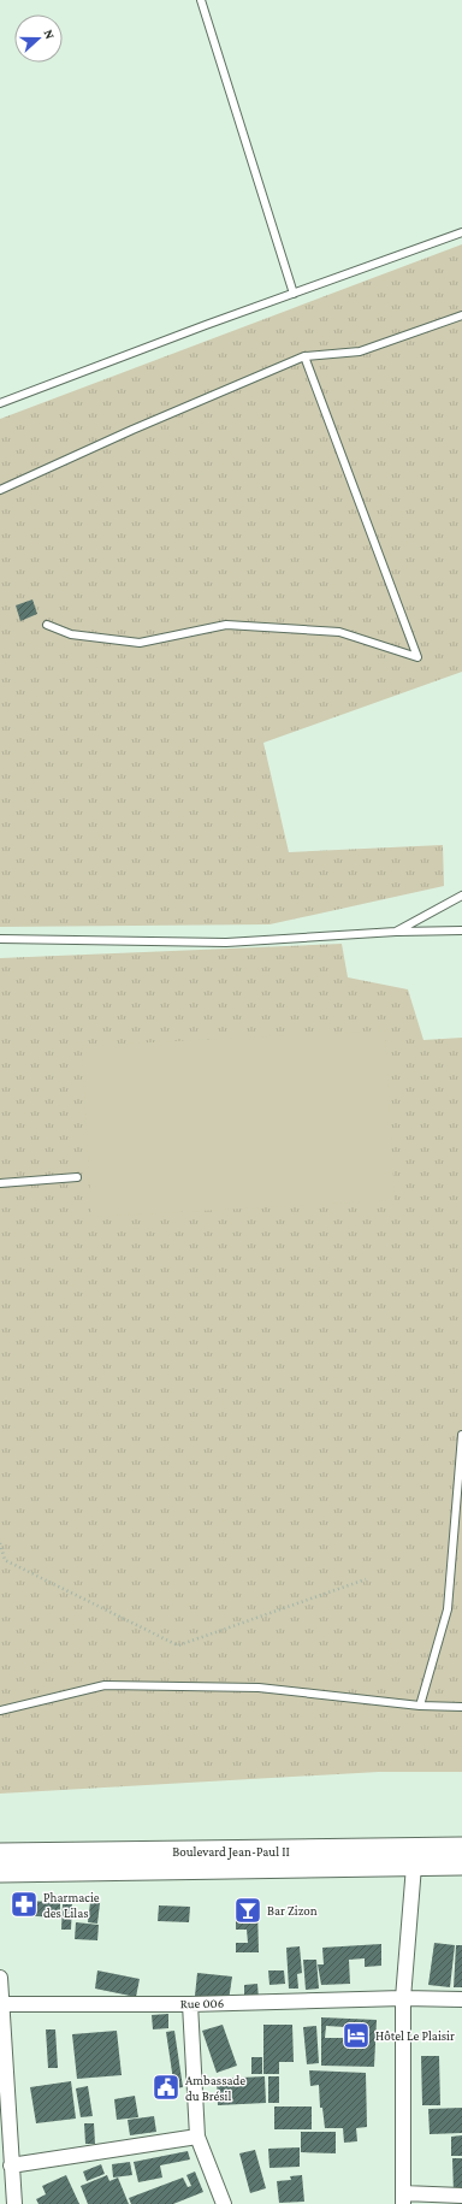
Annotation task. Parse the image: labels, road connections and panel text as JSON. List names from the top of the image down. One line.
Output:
{"streets":{"main road":["Boulevard Jean-Paul II"],"street":["Rue 006"]},"places":{"pharmacy":["Pharmacie des Lilas"],"bar":["Bar Zizon"],"hotel":["Hôtel Le Plaisir"],"public building":["Ambassade du Brésil"]},"north":"right"}
